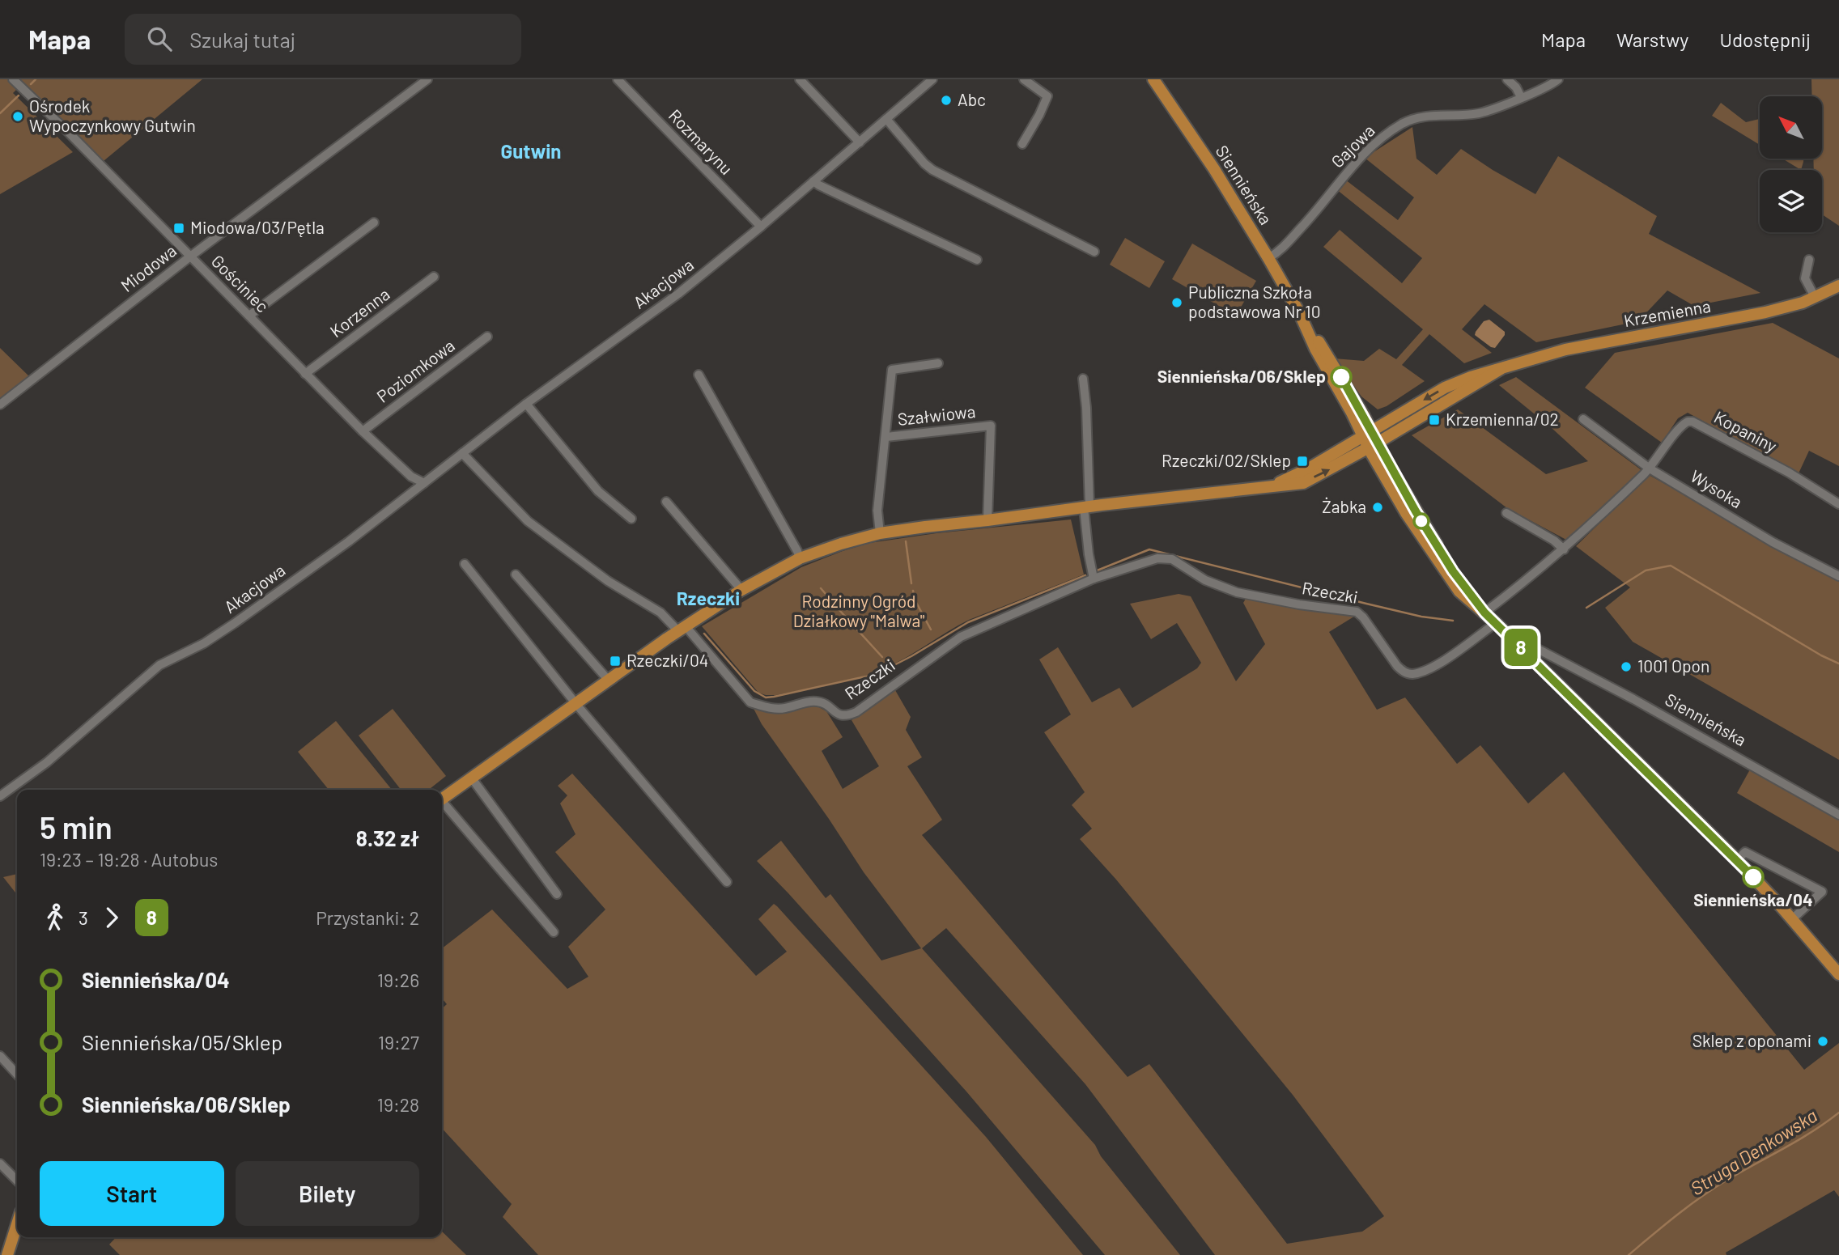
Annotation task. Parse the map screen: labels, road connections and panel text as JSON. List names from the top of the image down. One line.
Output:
{"streets":{"main road":["Siennieńska","Krzemienna"],"street":["Rozmarynu","Gajowa","Miodowa","Gościniec","Akacjowa","Korzenna","Poziomkowa","Szałwiowa","Kopaniny","Wysoka","Rzeczki"]},"crossings":[["Rozmarynu","Akacjowa"],["Gajowa","Siennieńska"],["Siennieńska","Krzemienna"],["Siennieńska","Rzeczki"],["Miodowa","Gościniec"],["Gościniec","Akacjowa"],["Gościniec","Korzenna"],["Gościniec","Poziomkowa"],["Akacjowa","Rzeczki"],["Kopaniny","Wysoka"]],"districts":["Gutwin","Rzeczki"],"water":["Struga Denkowska"],"parks":["Rodzinny Ogród Działkowy \"Malwa\""],"places":{"other":["Abc","Ośrodek Wypoczynkowy Gutwin","Publiczna Szkoła podstawowa Nr 10","Siennieńska/06/Sklep","Żabka","1001 Opon","Siennieńska/04","Sklep z oponami"],"transit":["Miodowa/03/Pętla","Krzemienna/02","Rzeczki/02/Sklep","Rzeczki/04"]},"lines":["bus line 8"],"north":"top left","page":{"header":"Mapa","search":"Szukaj tutaj","nav":["Mapa","Warstwy","Udostępnij"],"on_map":"8","heading":["5 min","19:23 – 19:28 · Autobus","8.32 zł"],"legs":["3","8","Przystanki: 2"],"list":[{"name":"Siennieńska/04","value":"19:26"},{"name":"Siennieńska/05/Sklep","value":"19:27"},{"name":"Siennieńska/06/Sklep","value":"19:28"}],"buttons":["Start","Bilety"]}}
